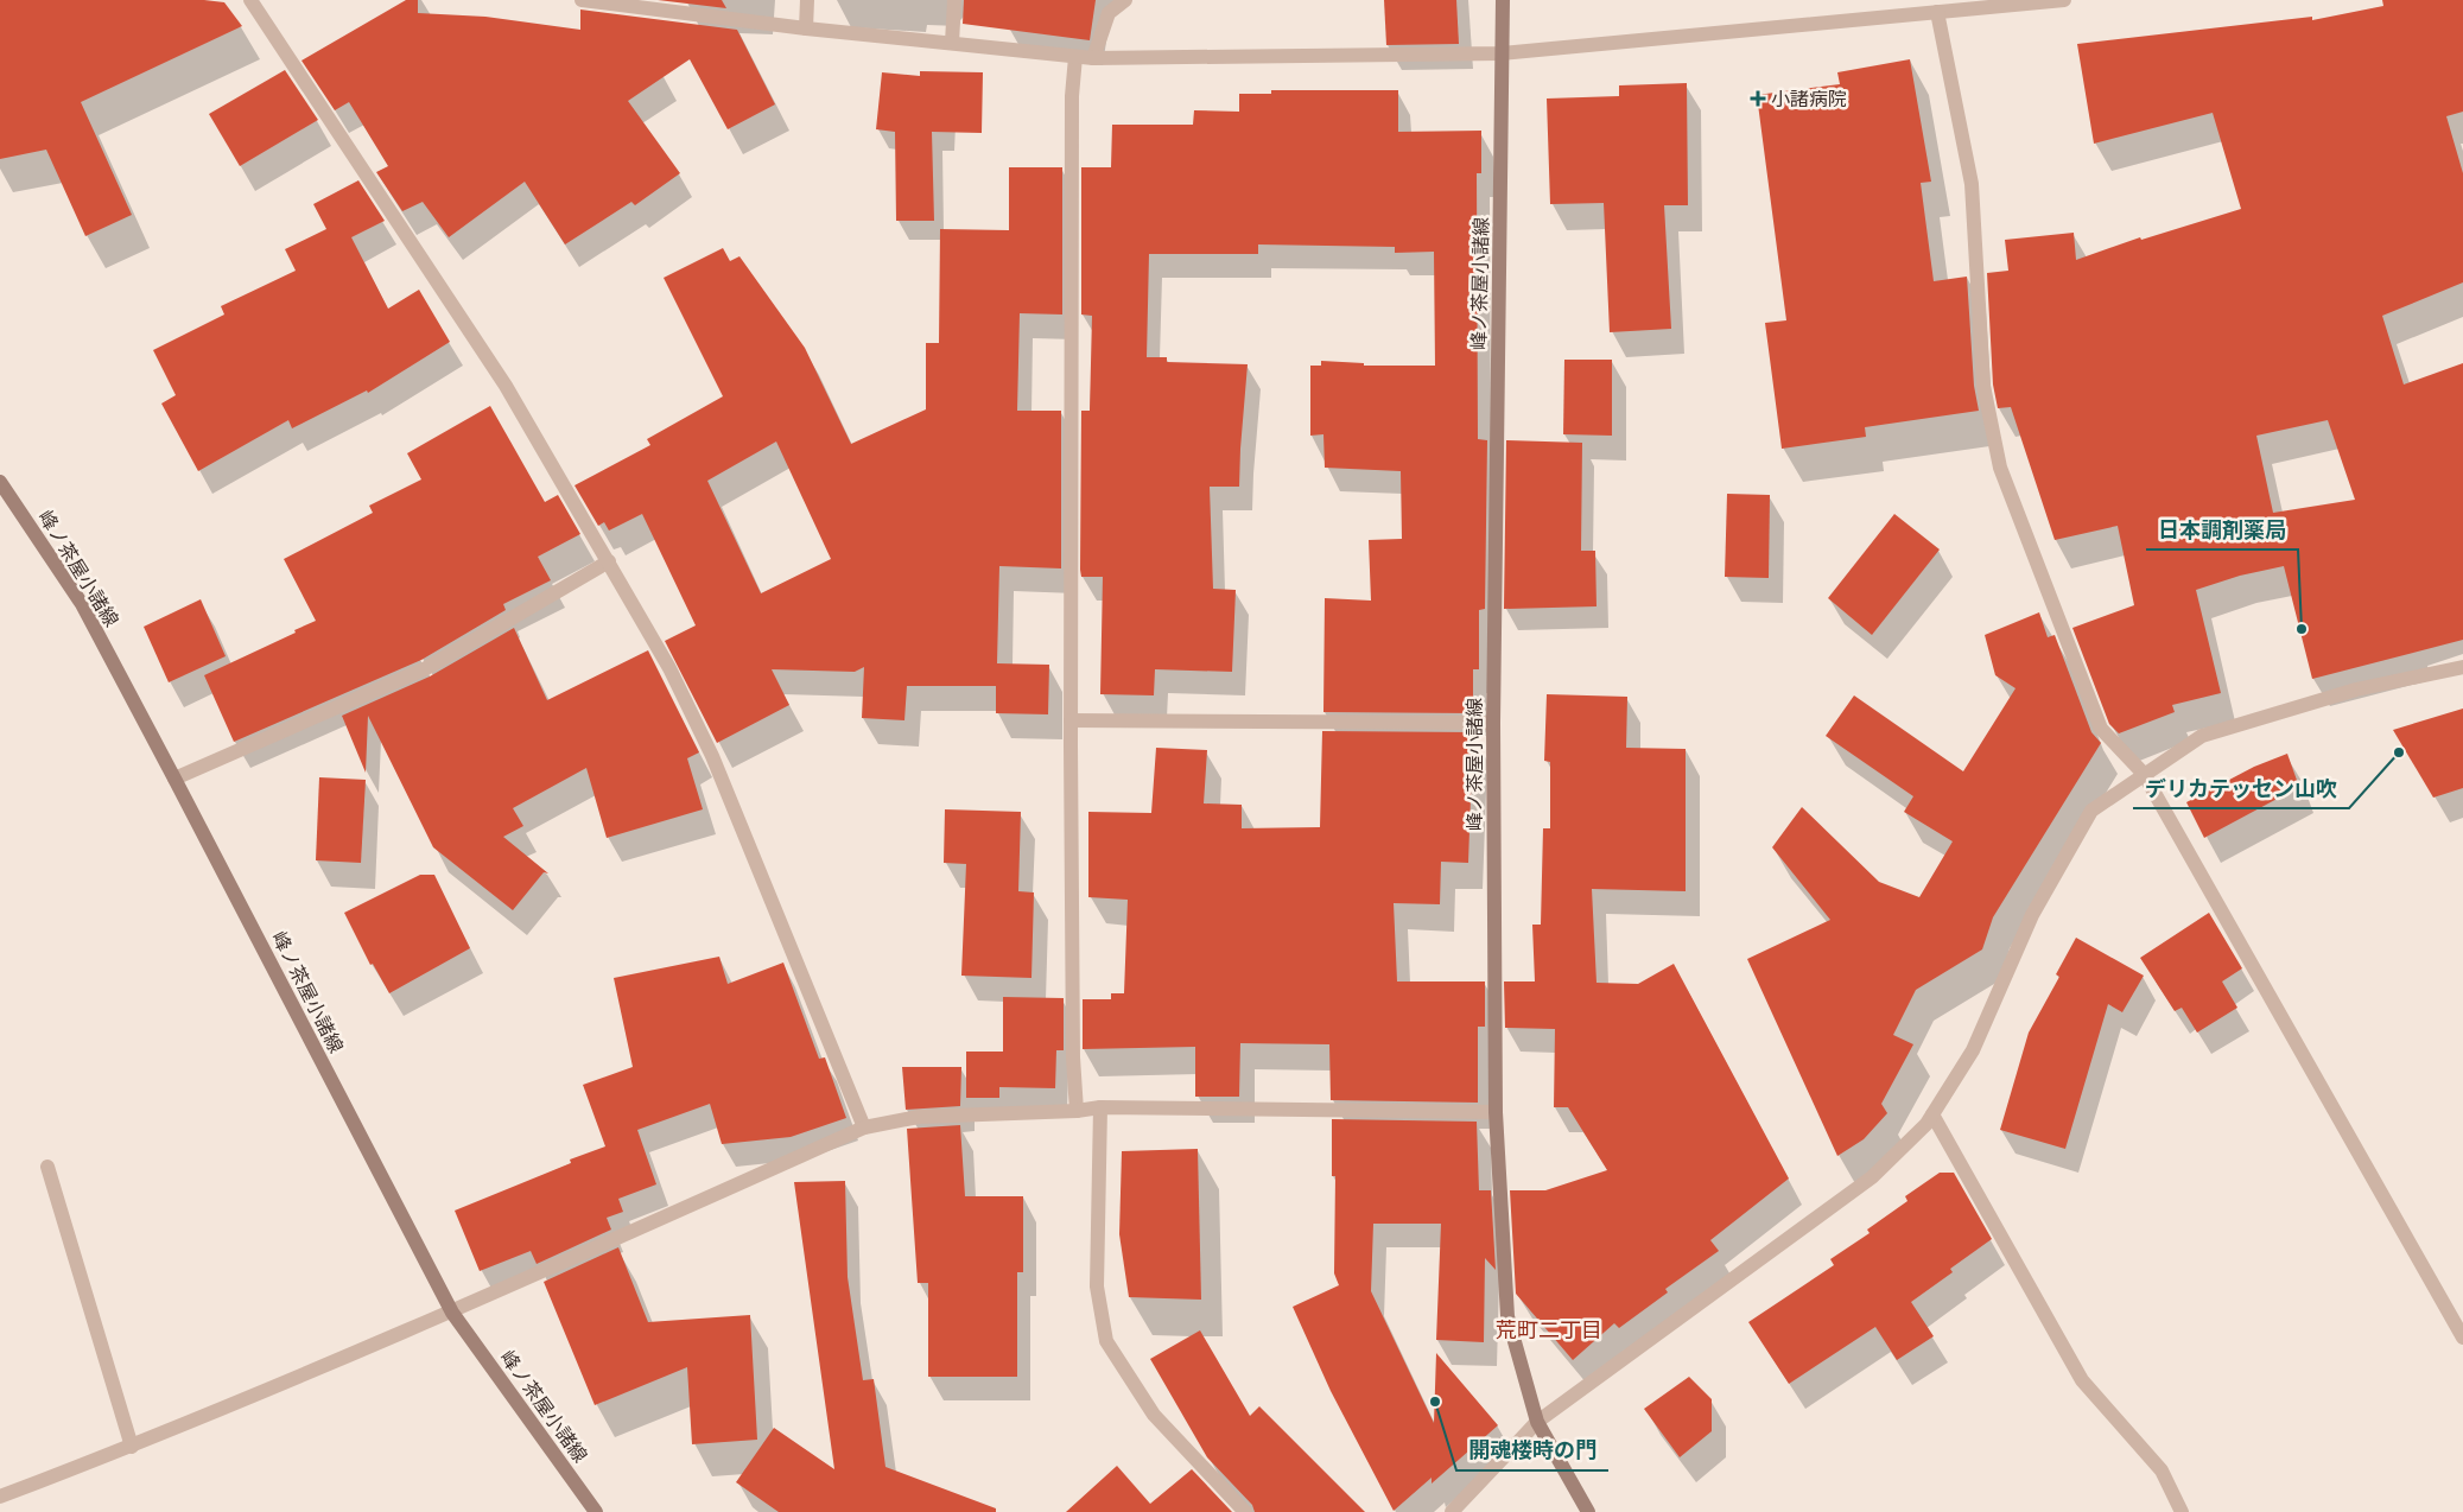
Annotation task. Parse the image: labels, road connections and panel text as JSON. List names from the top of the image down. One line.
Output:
{"streets":{"main road":["峰ノ茶屋小諸線"]},"districts":["荒町二丁目"],"places":{"health":["小諸病院"],"other":["日本調剤薬局","デリカテッセン山吹","開魂楼時の門"]}}
